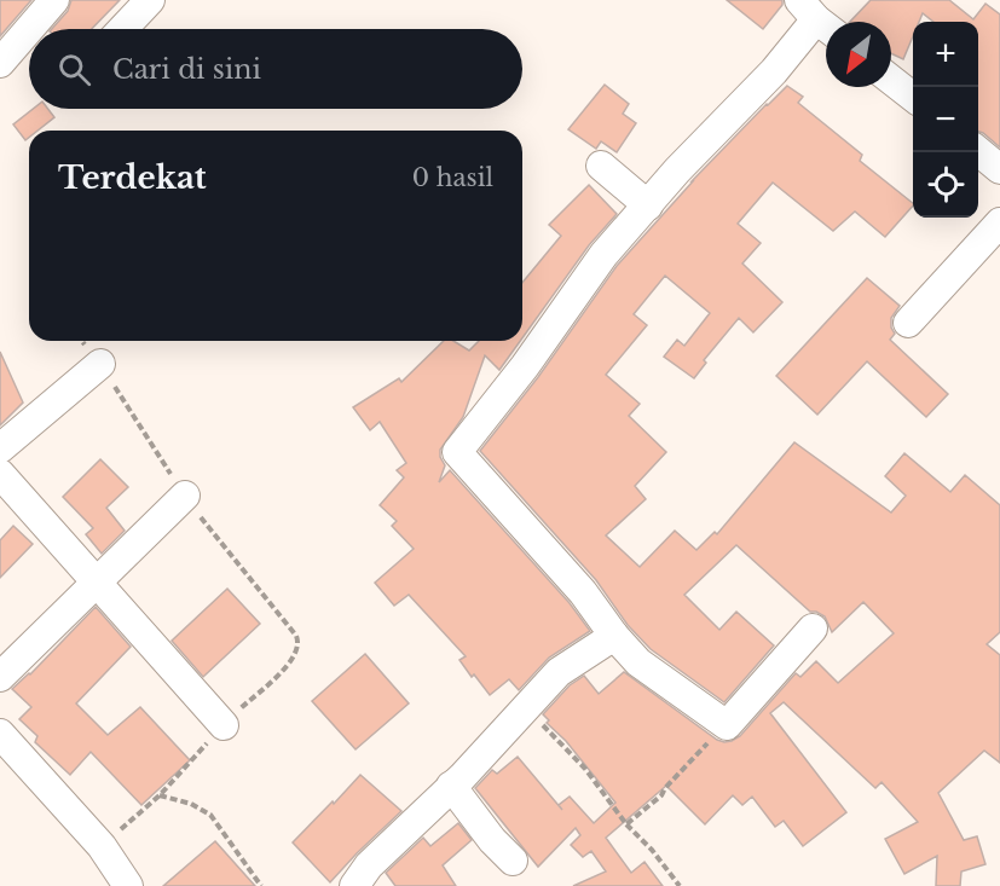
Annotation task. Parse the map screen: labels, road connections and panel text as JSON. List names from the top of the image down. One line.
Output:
{"north":"bottom left","page":{"map_buttons":["+","−"],"search":"Cari di sini","heading":["Terdekat","0 hasil"]}}
